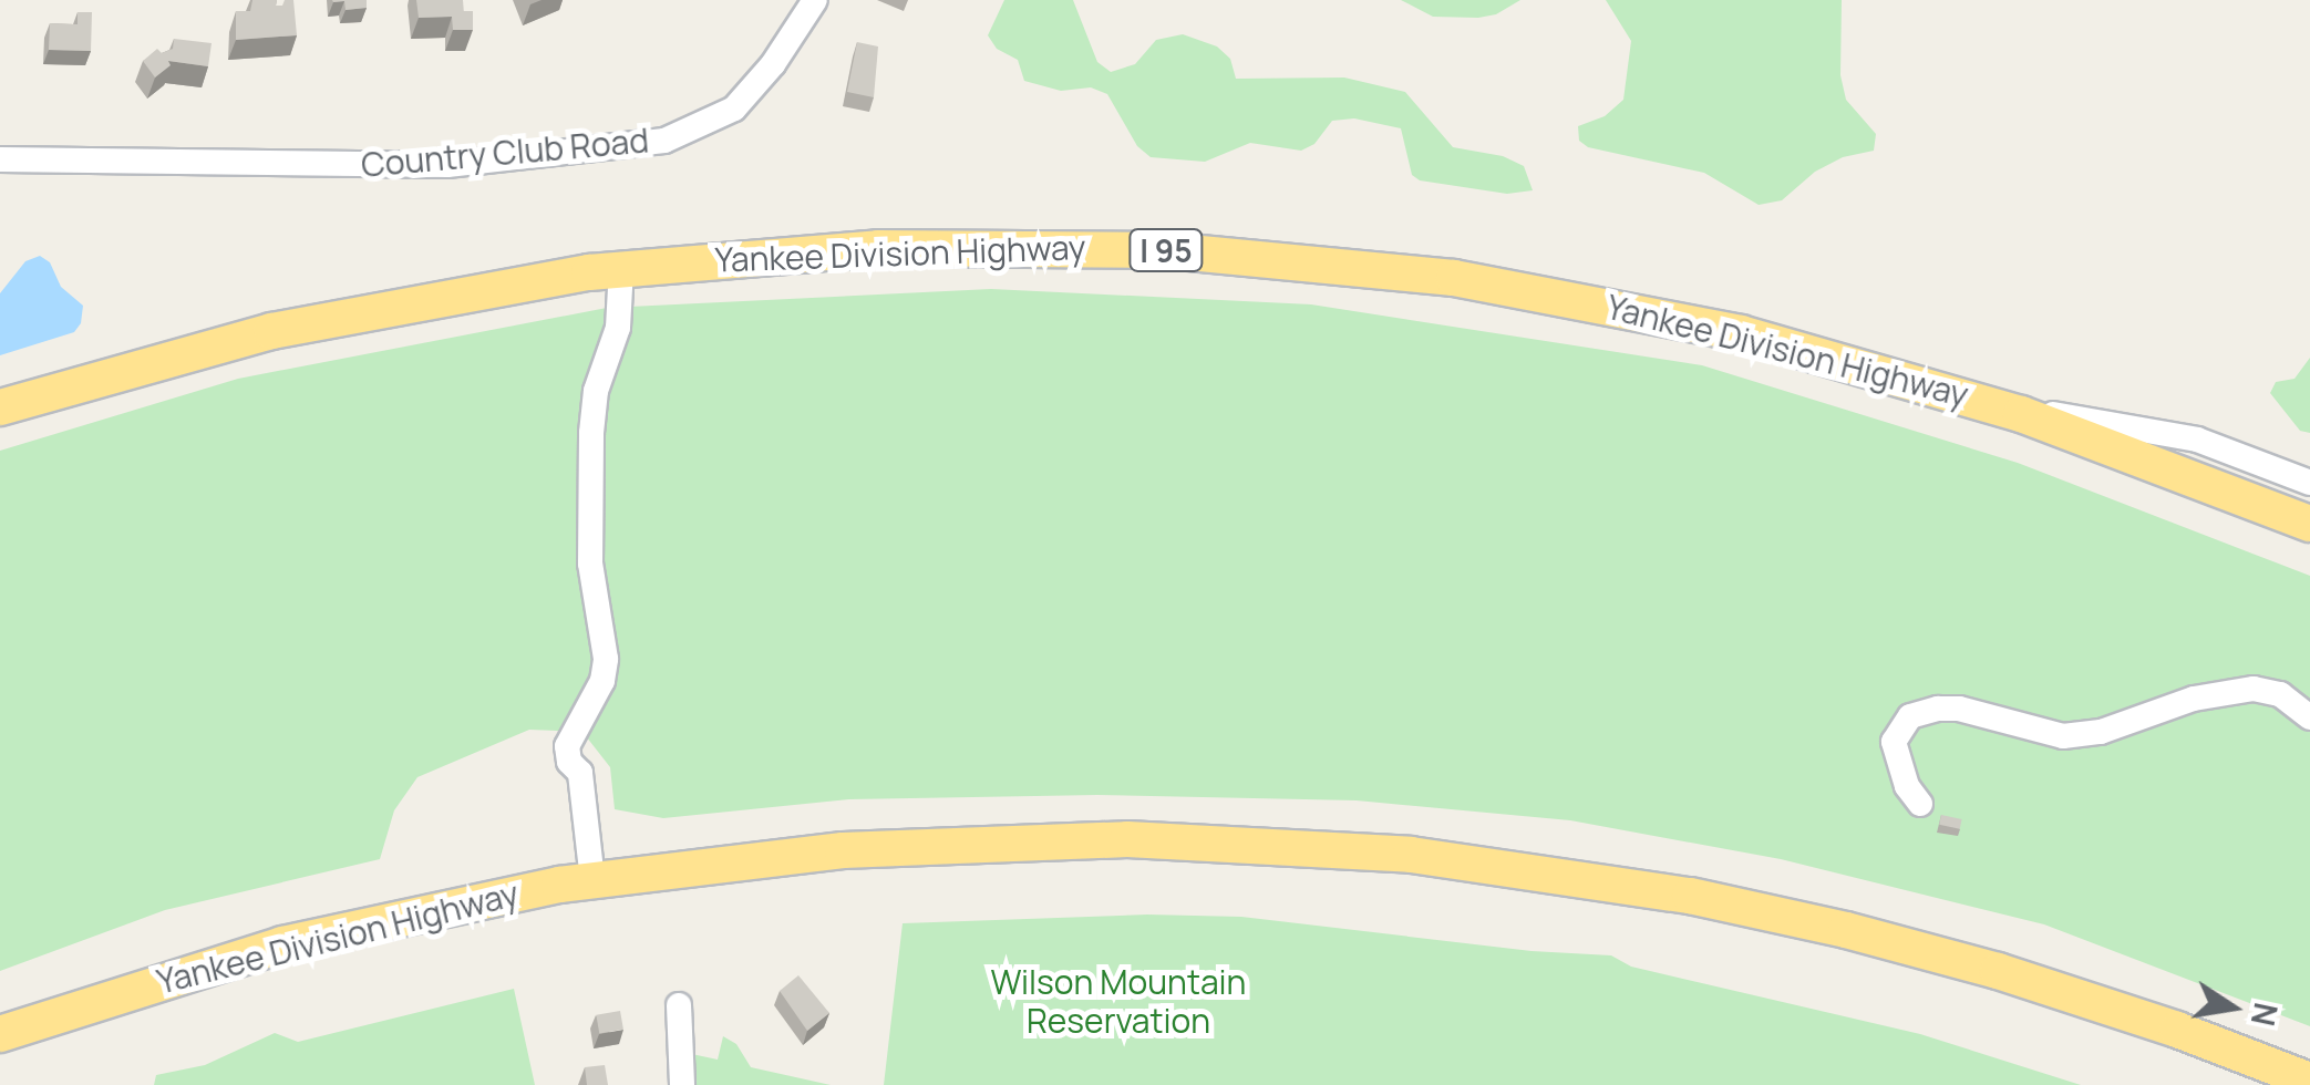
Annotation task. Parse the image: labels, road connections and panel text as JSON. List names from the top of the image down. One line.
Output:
{"streets":{"highway":["I 95","Yankee Division Highway"],"street":["Country Club Road"]},"parks":["Wilson Mountain Reservation"],"north":"right"}
